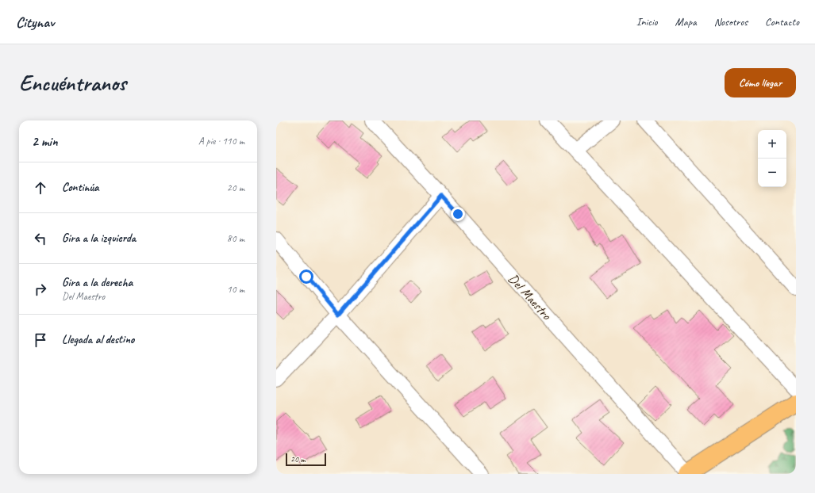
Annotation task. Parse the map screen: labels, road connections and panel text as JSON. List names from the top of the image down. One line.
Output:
{"streets":{"street":["Del Maestro"]},"scale_bar":"20 m","page":{"header":"Citynav","nav":["Inicio","Mapa","Nosotros","Contacto"],"buttons":"Cómo llegar","title":"Encuéntranos","heading":["2 min","A pie · 110 m"],"map_buttons":["+","−"],"list":[["Continúa","20 m"],["Gira a la izquierda","80 m"],["Gira a la derecha","Del Maestro","10 m"],"Llegada al destino"],"scale":"20 m"}}
